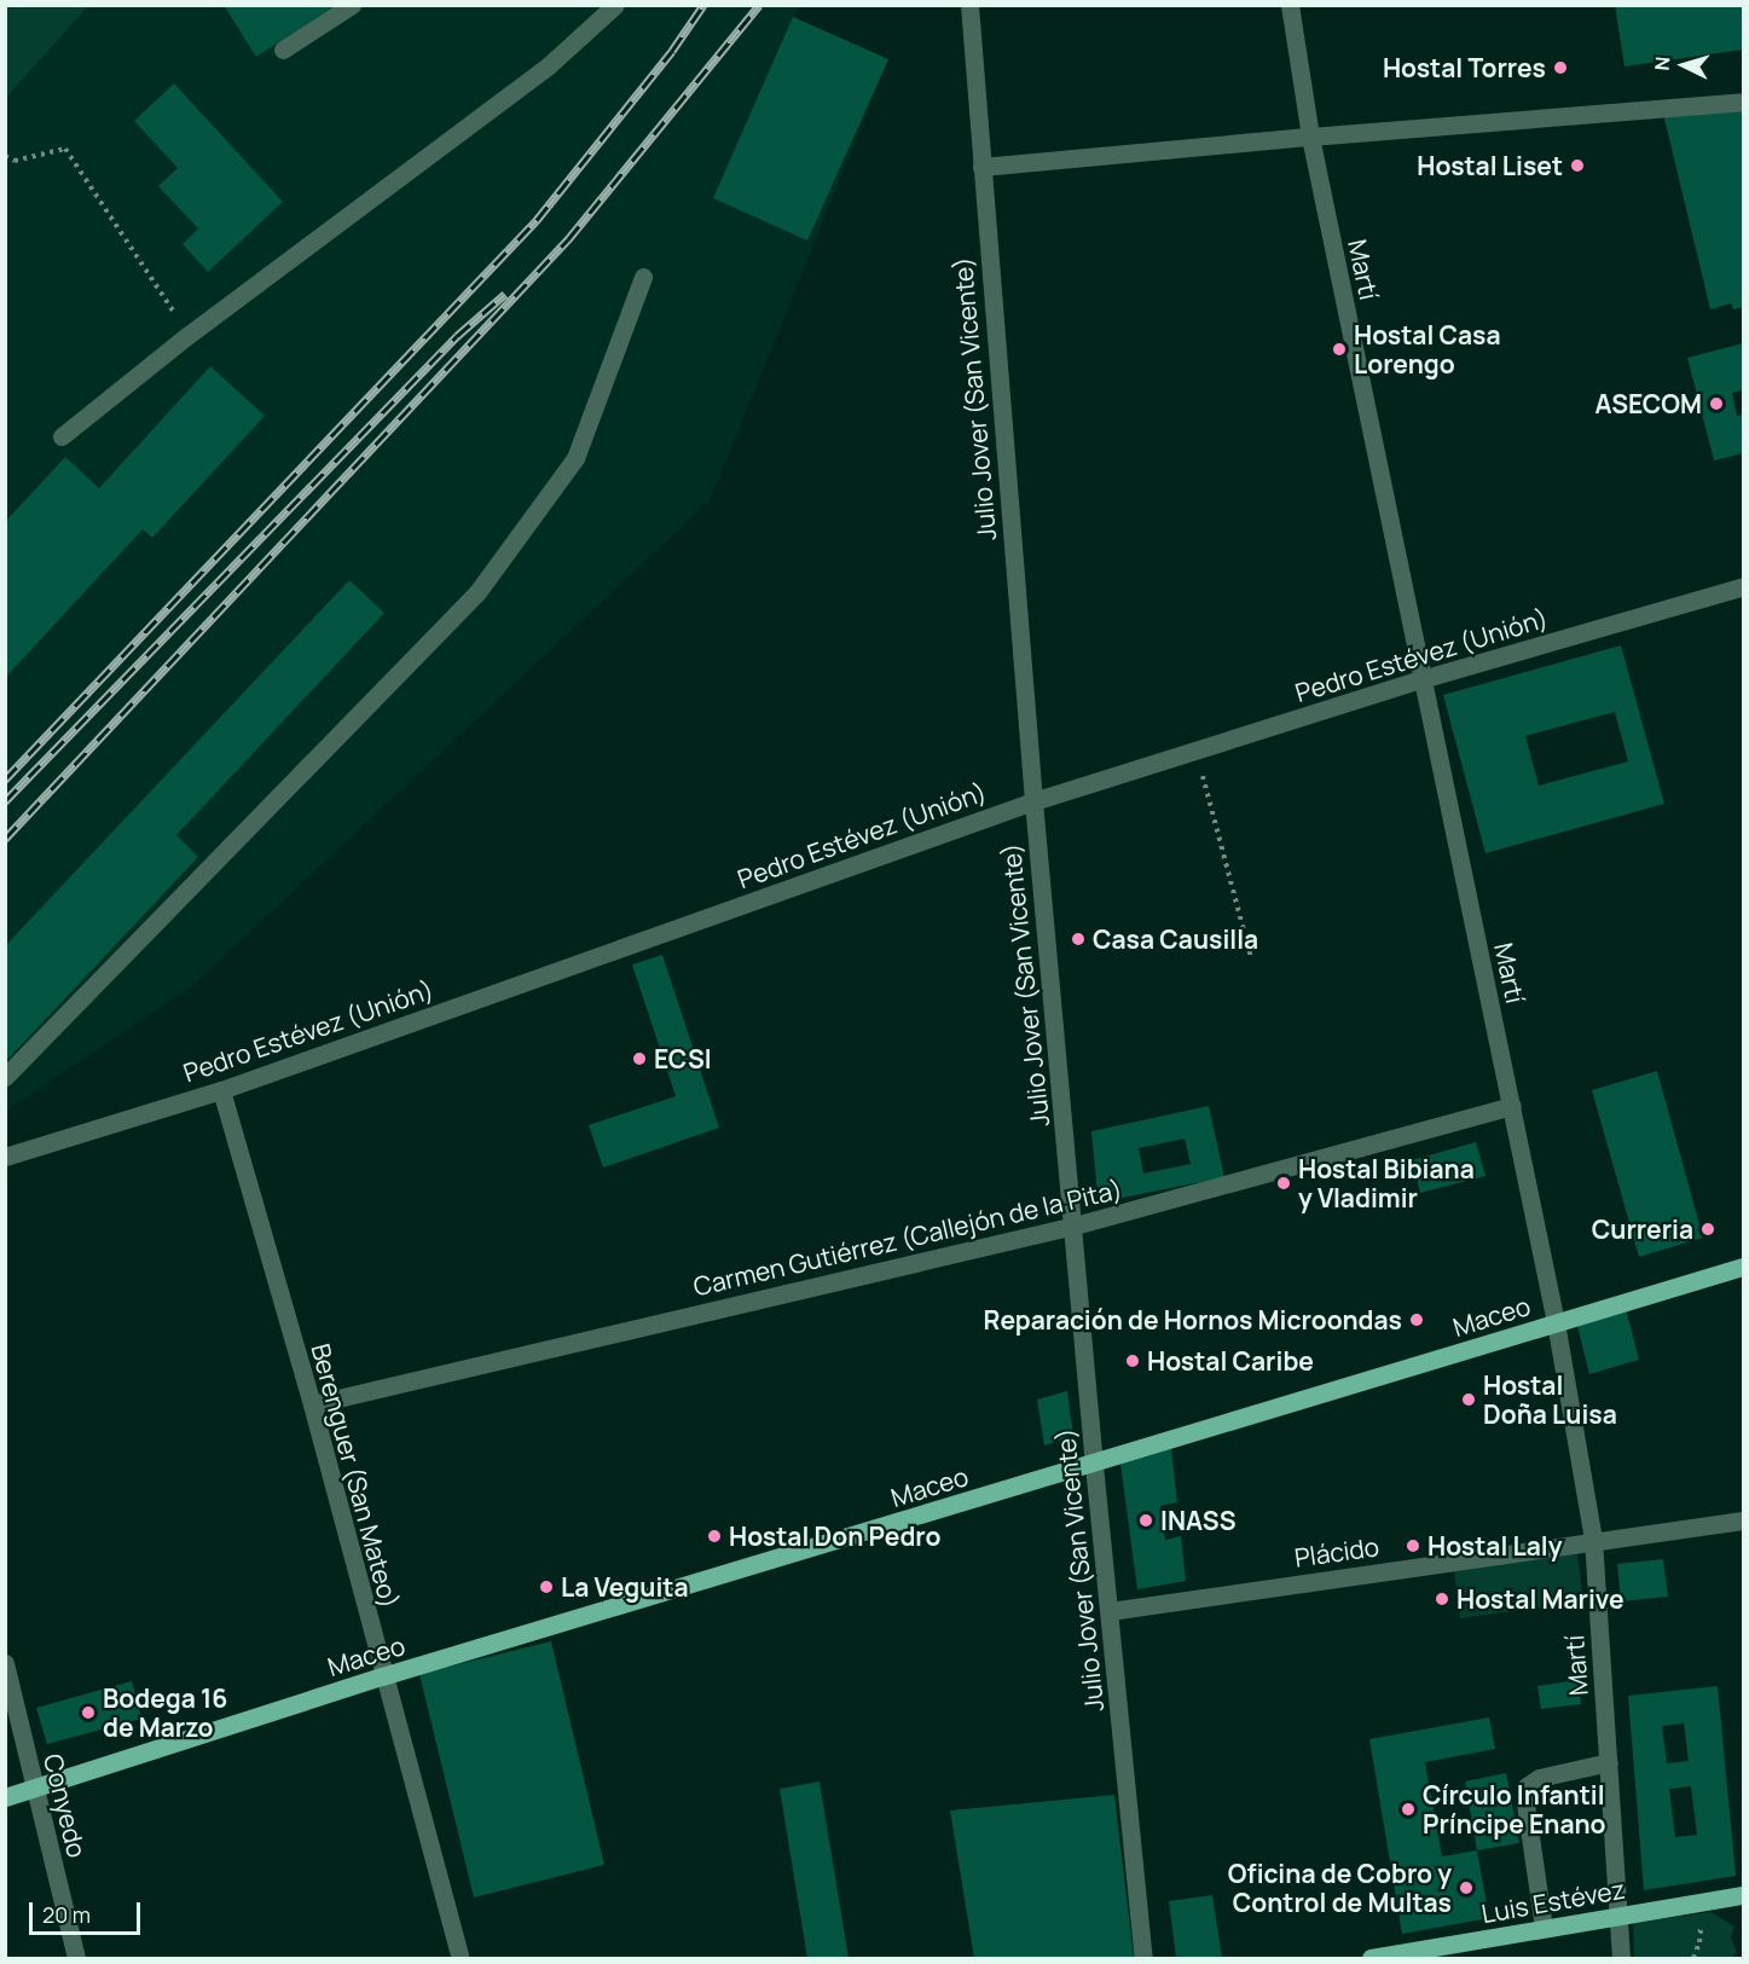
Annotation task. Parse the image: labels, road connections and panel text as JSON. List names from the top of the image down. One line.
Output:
{"streets":{"main road":["Maceo","Luis Estévez"],"street":["Martí","Julio Jover (San Vicente)","Pedro Estévez (Unión)","Carmen Gutiérrez (Callejón de la Pita)","Berenguer (San Mateo)","Plácido","Conyedo"]},"crossings":[["Martí","Pedro Estévez (Unión)"],["Martí","Carmen Gutiérrez (Callejón de la Pita)"],["Martí","Maceo"],["Martí","Plácido"],["Martí","Luis Estévez"],["Julio Jover (San Vicente)","Pedro Estévez (Unión)"],["Julio Jover (San Vicente)","Carmen Gutiérrez (Callejón de la Pita)"],["Julio Jover (San Vicente)","Maceo"],["Julio Jover (San Vicente)","Plácido"],["Pedro Estévez (Unión)","Berenguer (San Mateo)"],["Carmen Gutiérrez (Callejón de la Pita)","Berenguer (San Mateo)"],["Maceo","Berenguer (San Mateo)"],["Maceo","Conyedo"]],"places":["Hostal Torres","Hostal Liset","Hostal Casa Lorengo","ASECOM","Casa Causilla","ECSI","Hostal Bibiana y Vladimir","Curreria","Reparación de Hornos Microondas","Hostal Caribe","Hostal Doña Luisa","INASS","Hostal Don Pedro","Hostal Laly","La Veguita","Hostal Marive","Bodega 16 de Marzo","Círculo Infantil Príncipe Enano","Oficina de Cobro y Control de Multas"],"scale_bar":"20 m","north":"left"}
